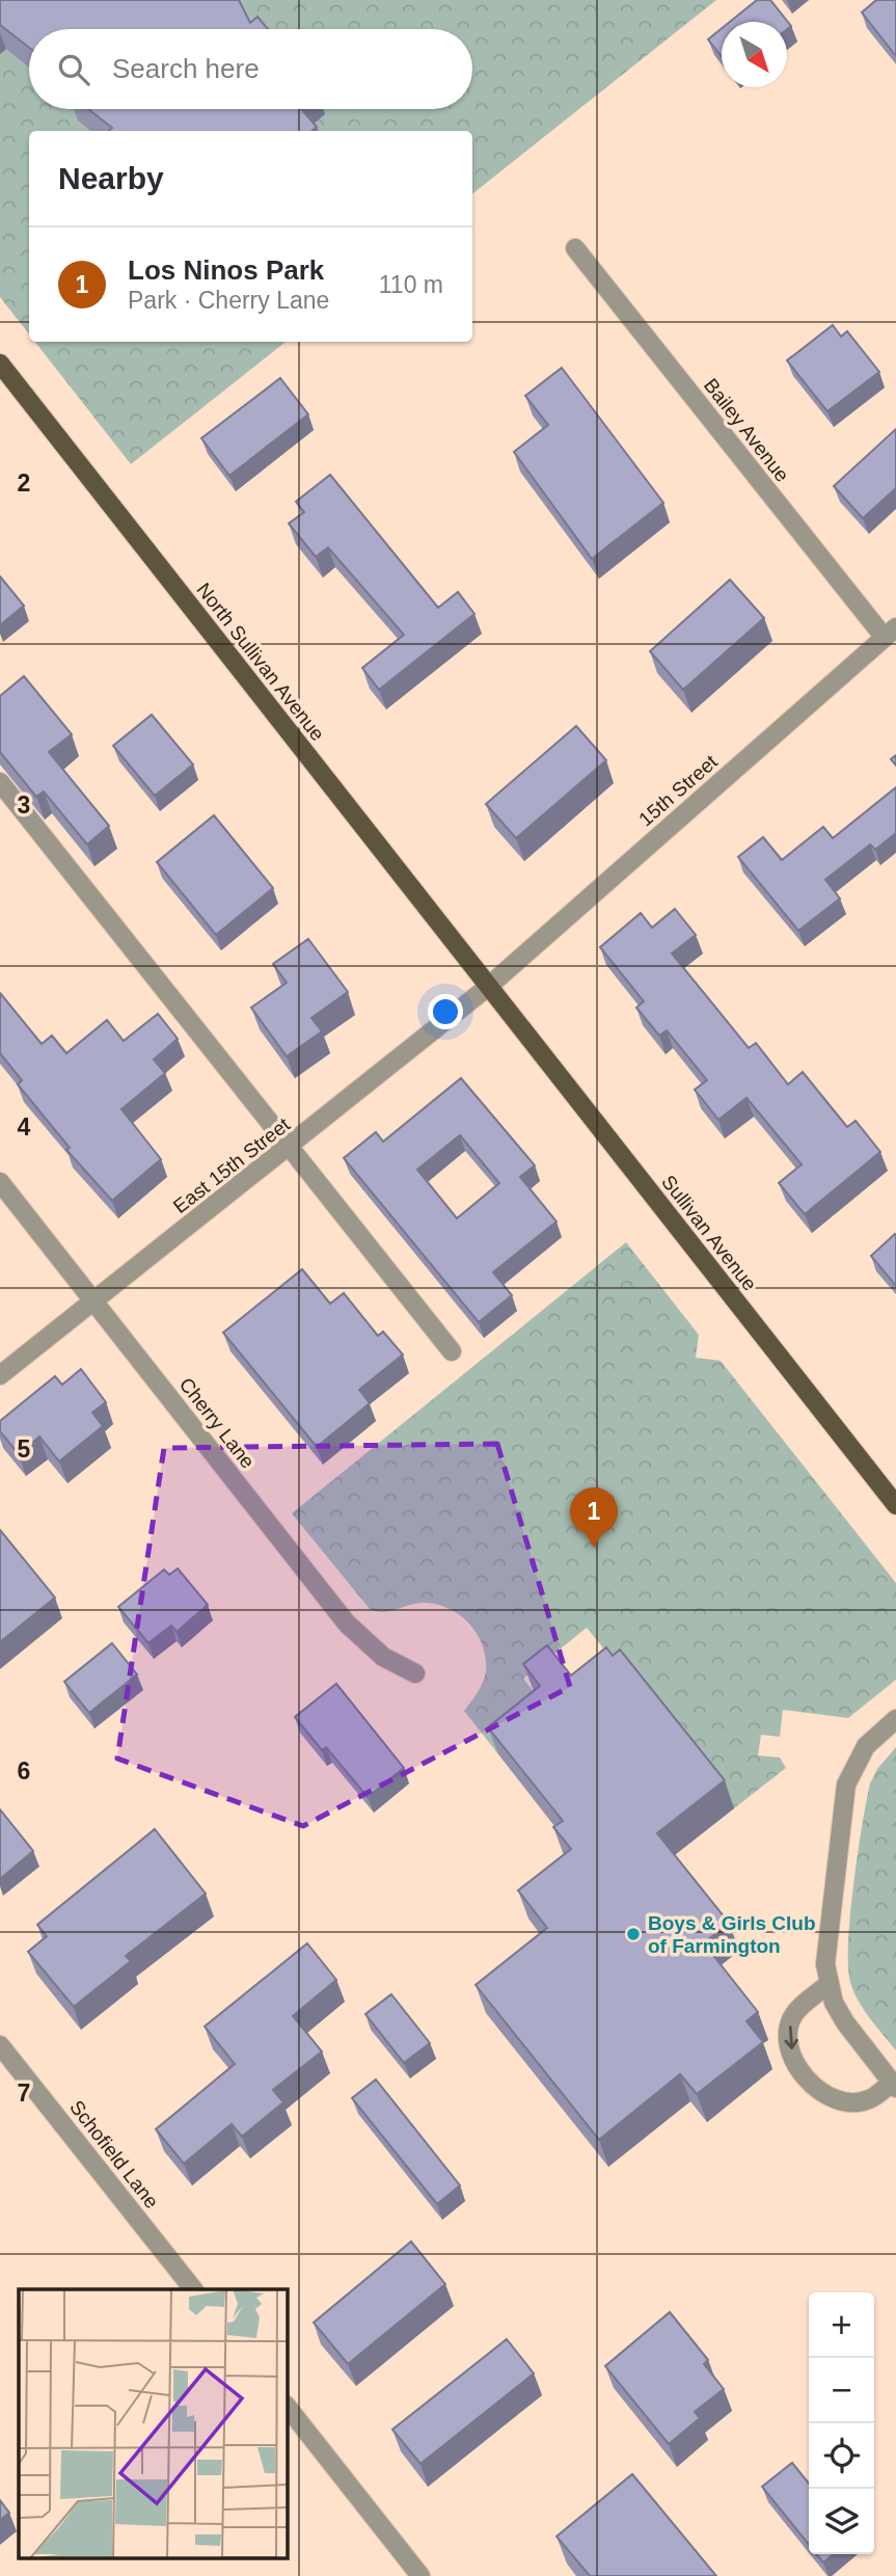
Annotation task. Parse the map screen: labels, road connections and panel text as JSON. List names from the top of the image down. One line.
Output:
{"streets":{"main road":["North Sullivan Avenue","Sullivan Avenue"],"street":["Bailey Avenue","15th Street","East 15th Street","Cherry Lane","Schofield Lane"]},"crossings":[["Bailey Avenue","15th Street"],["North Sullivan Avenue","15th Street"],["North Sullivan Avenue","East 15th Street"],["North Sullivan Avenue","Sullivan Avenue"],["15th Street","East 15th Street"],["15th Street","Sullivan Avenue"],["East 15th Street","Sullivan Avenue"],["East 15th Street","Cherry Lane"]],"places":["Boys & Girls Club of Farmington"],"north":"bottom right","page":{"search":"Search here","heading":"Nearby","list":[{"mark":"1","name":"Los Ninos Park","note":"Park · Cherry Lane","value":"110 m"}],"pins":"1","map_buttons":["+","−"]},"grid":{"rows":["2","3","4","5","6","7"]}}
